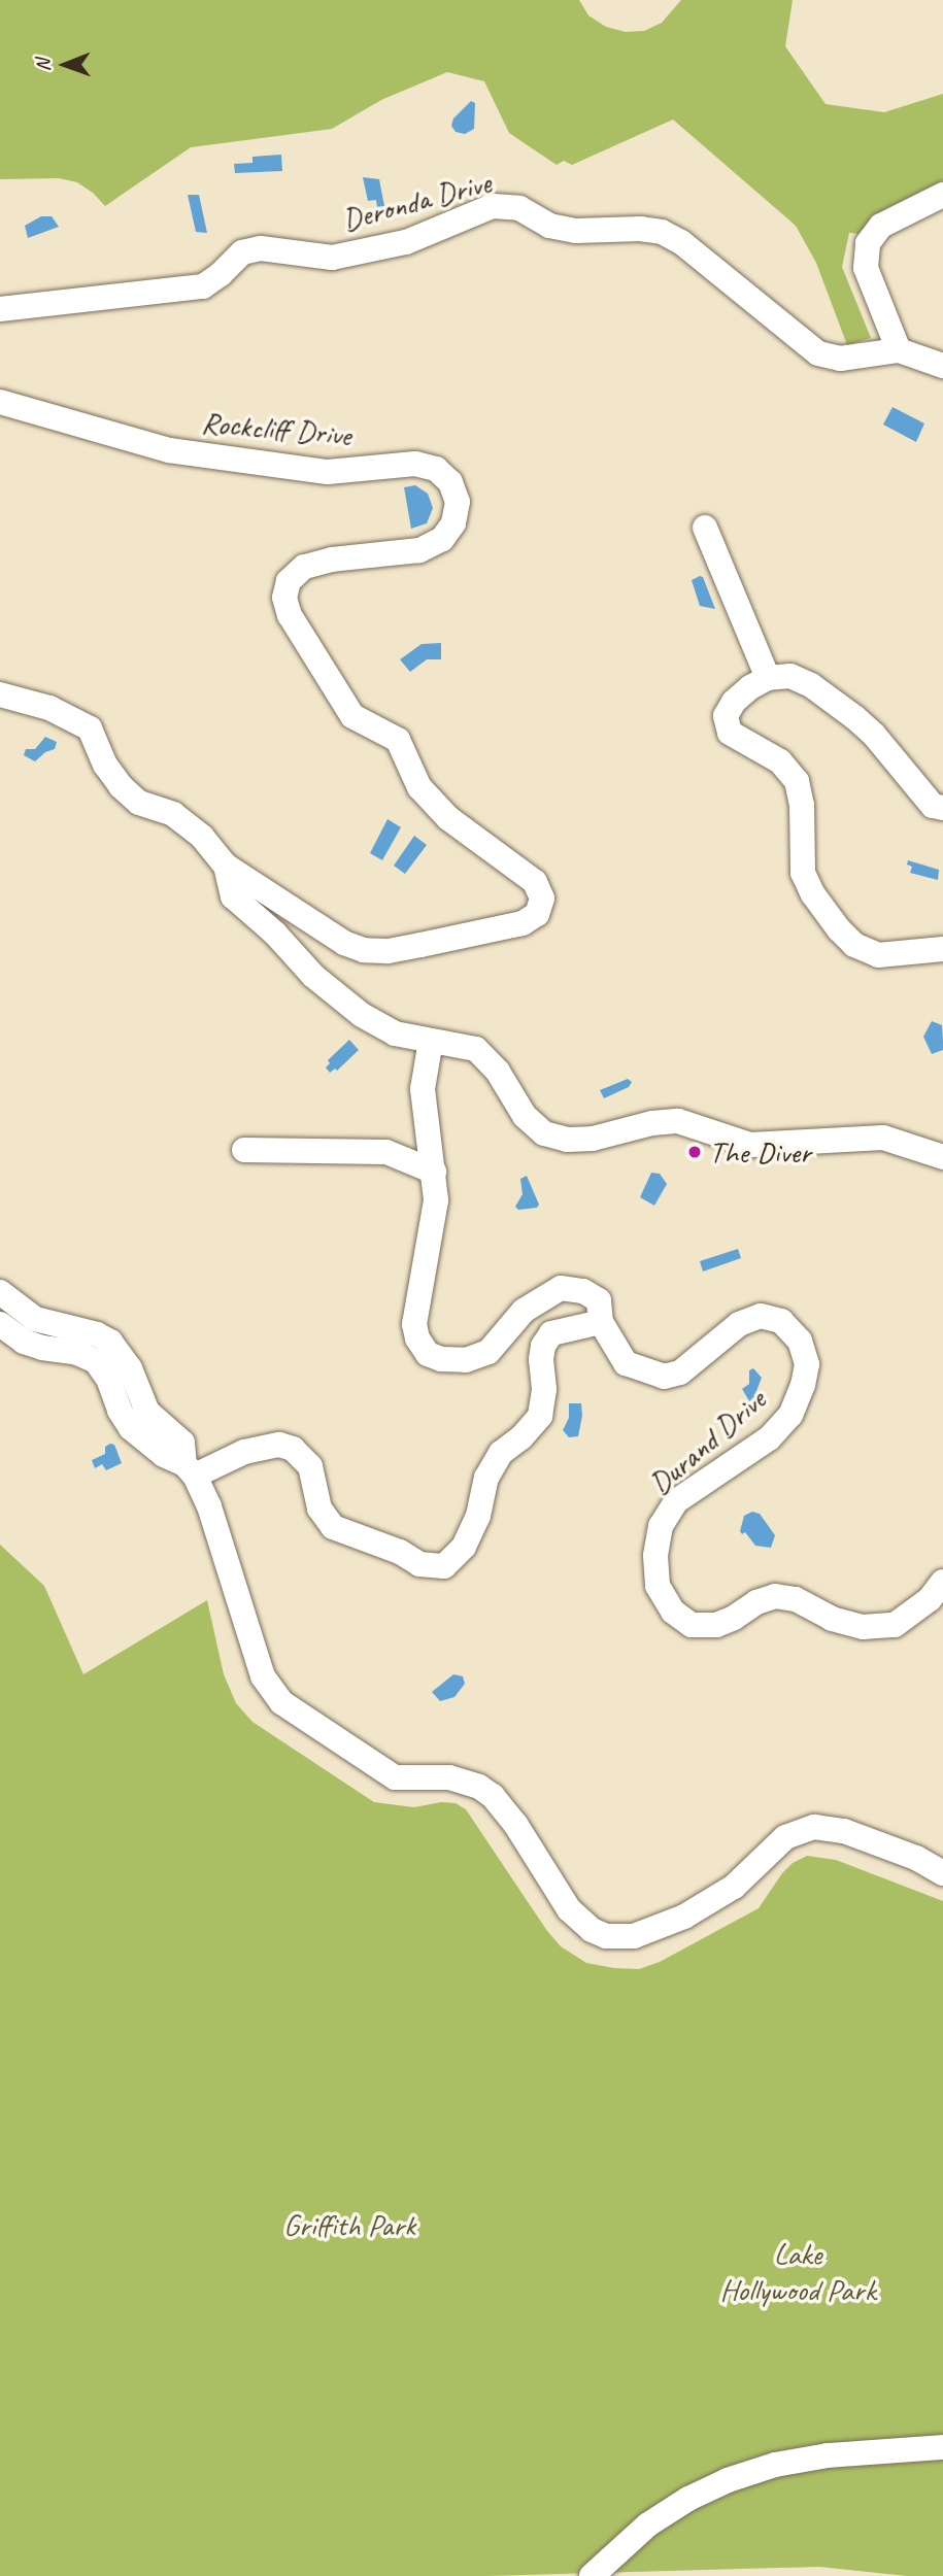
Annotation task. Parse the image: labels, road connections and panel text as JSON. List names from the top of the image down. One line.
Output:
{"streets":{"street":["Deronda Drive","Rockcliff Drive","Durand Drive"]},"parks":["Griffith Park","Lake Hollywood Park"],"places":["The Diver"],"north":"left"}
